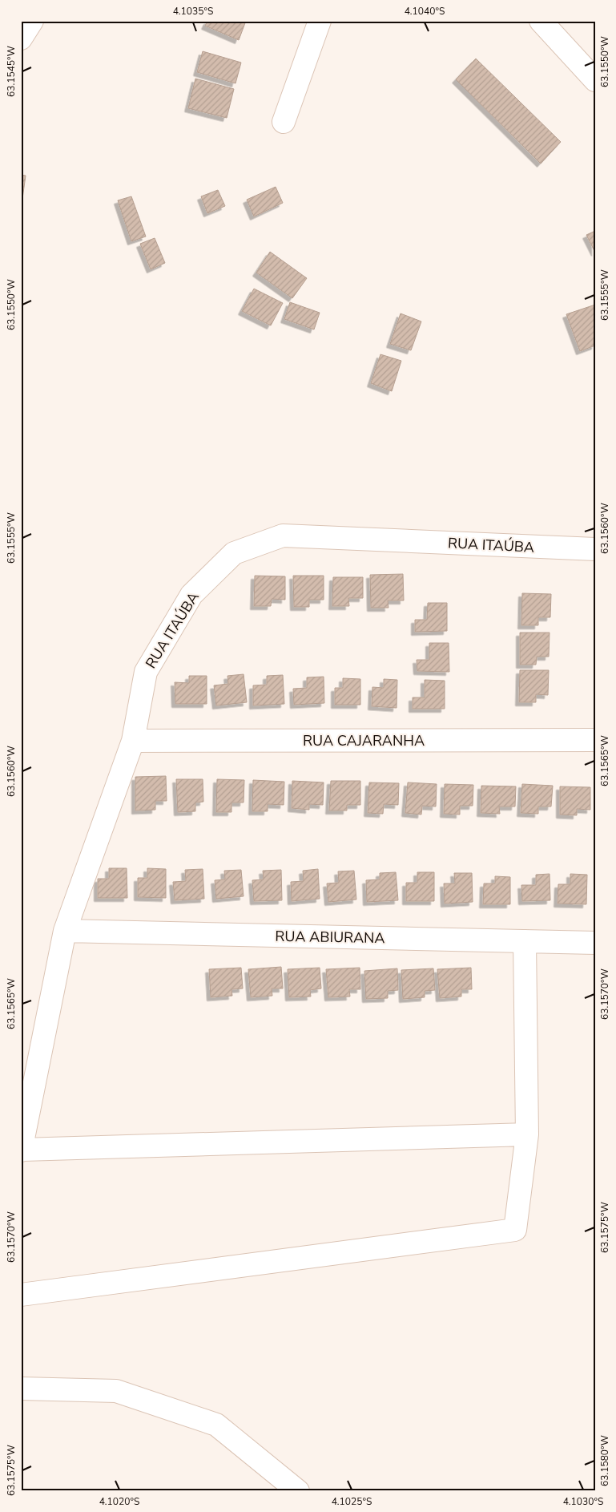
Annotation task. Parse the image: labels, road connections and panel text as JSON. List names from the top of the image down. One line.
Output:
{"streets":{"street":["RUA ITAÚBA","RUA CAJARANHA","RUA ABIURANA"]},"crossings":[["RUA ITAÚBA","RUA CAJARANHA"],["RUA ITAÚBA","RUA ABIURANA"]],"coordinates":["4.1035°S","4.1040°S","63.1550°W","63.1545°W","63.1555°W","63.1560°W","63.1565°W","63.1570°W","63.1575°W","63.1580°W","4.1020°S","4.1025°S","4.1030°S"]}
